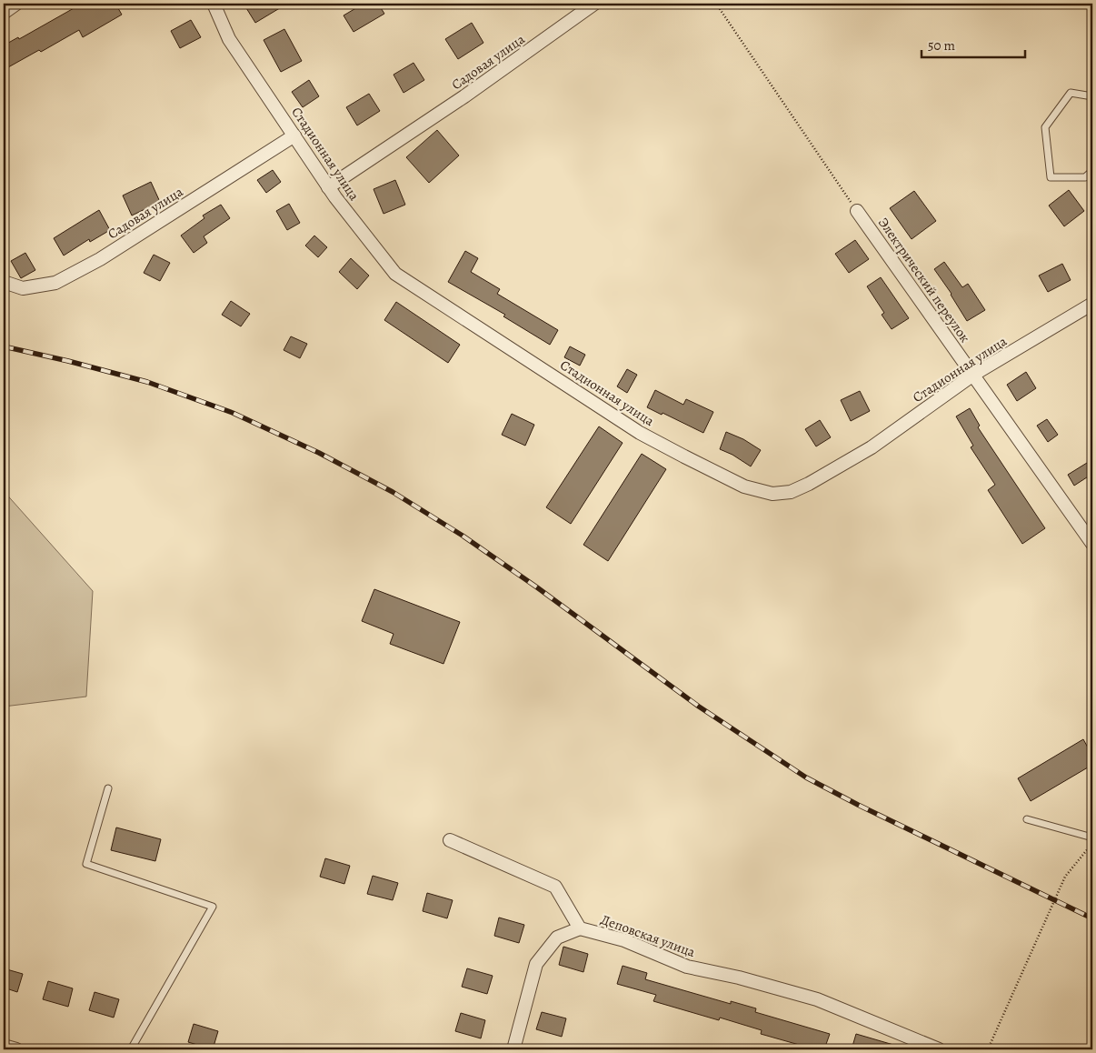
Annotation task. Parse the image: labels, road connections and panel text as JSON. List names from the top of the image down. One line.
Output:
{"streets":{"street":["Садовая улица","Стадионная улица","Электрический переулок","Деповская улица"]},"crossings":[["Садовая улица","Стадионная улица"],["Стадионная улица","Электрический переулок"]],"scale_bar":"50 m"}
